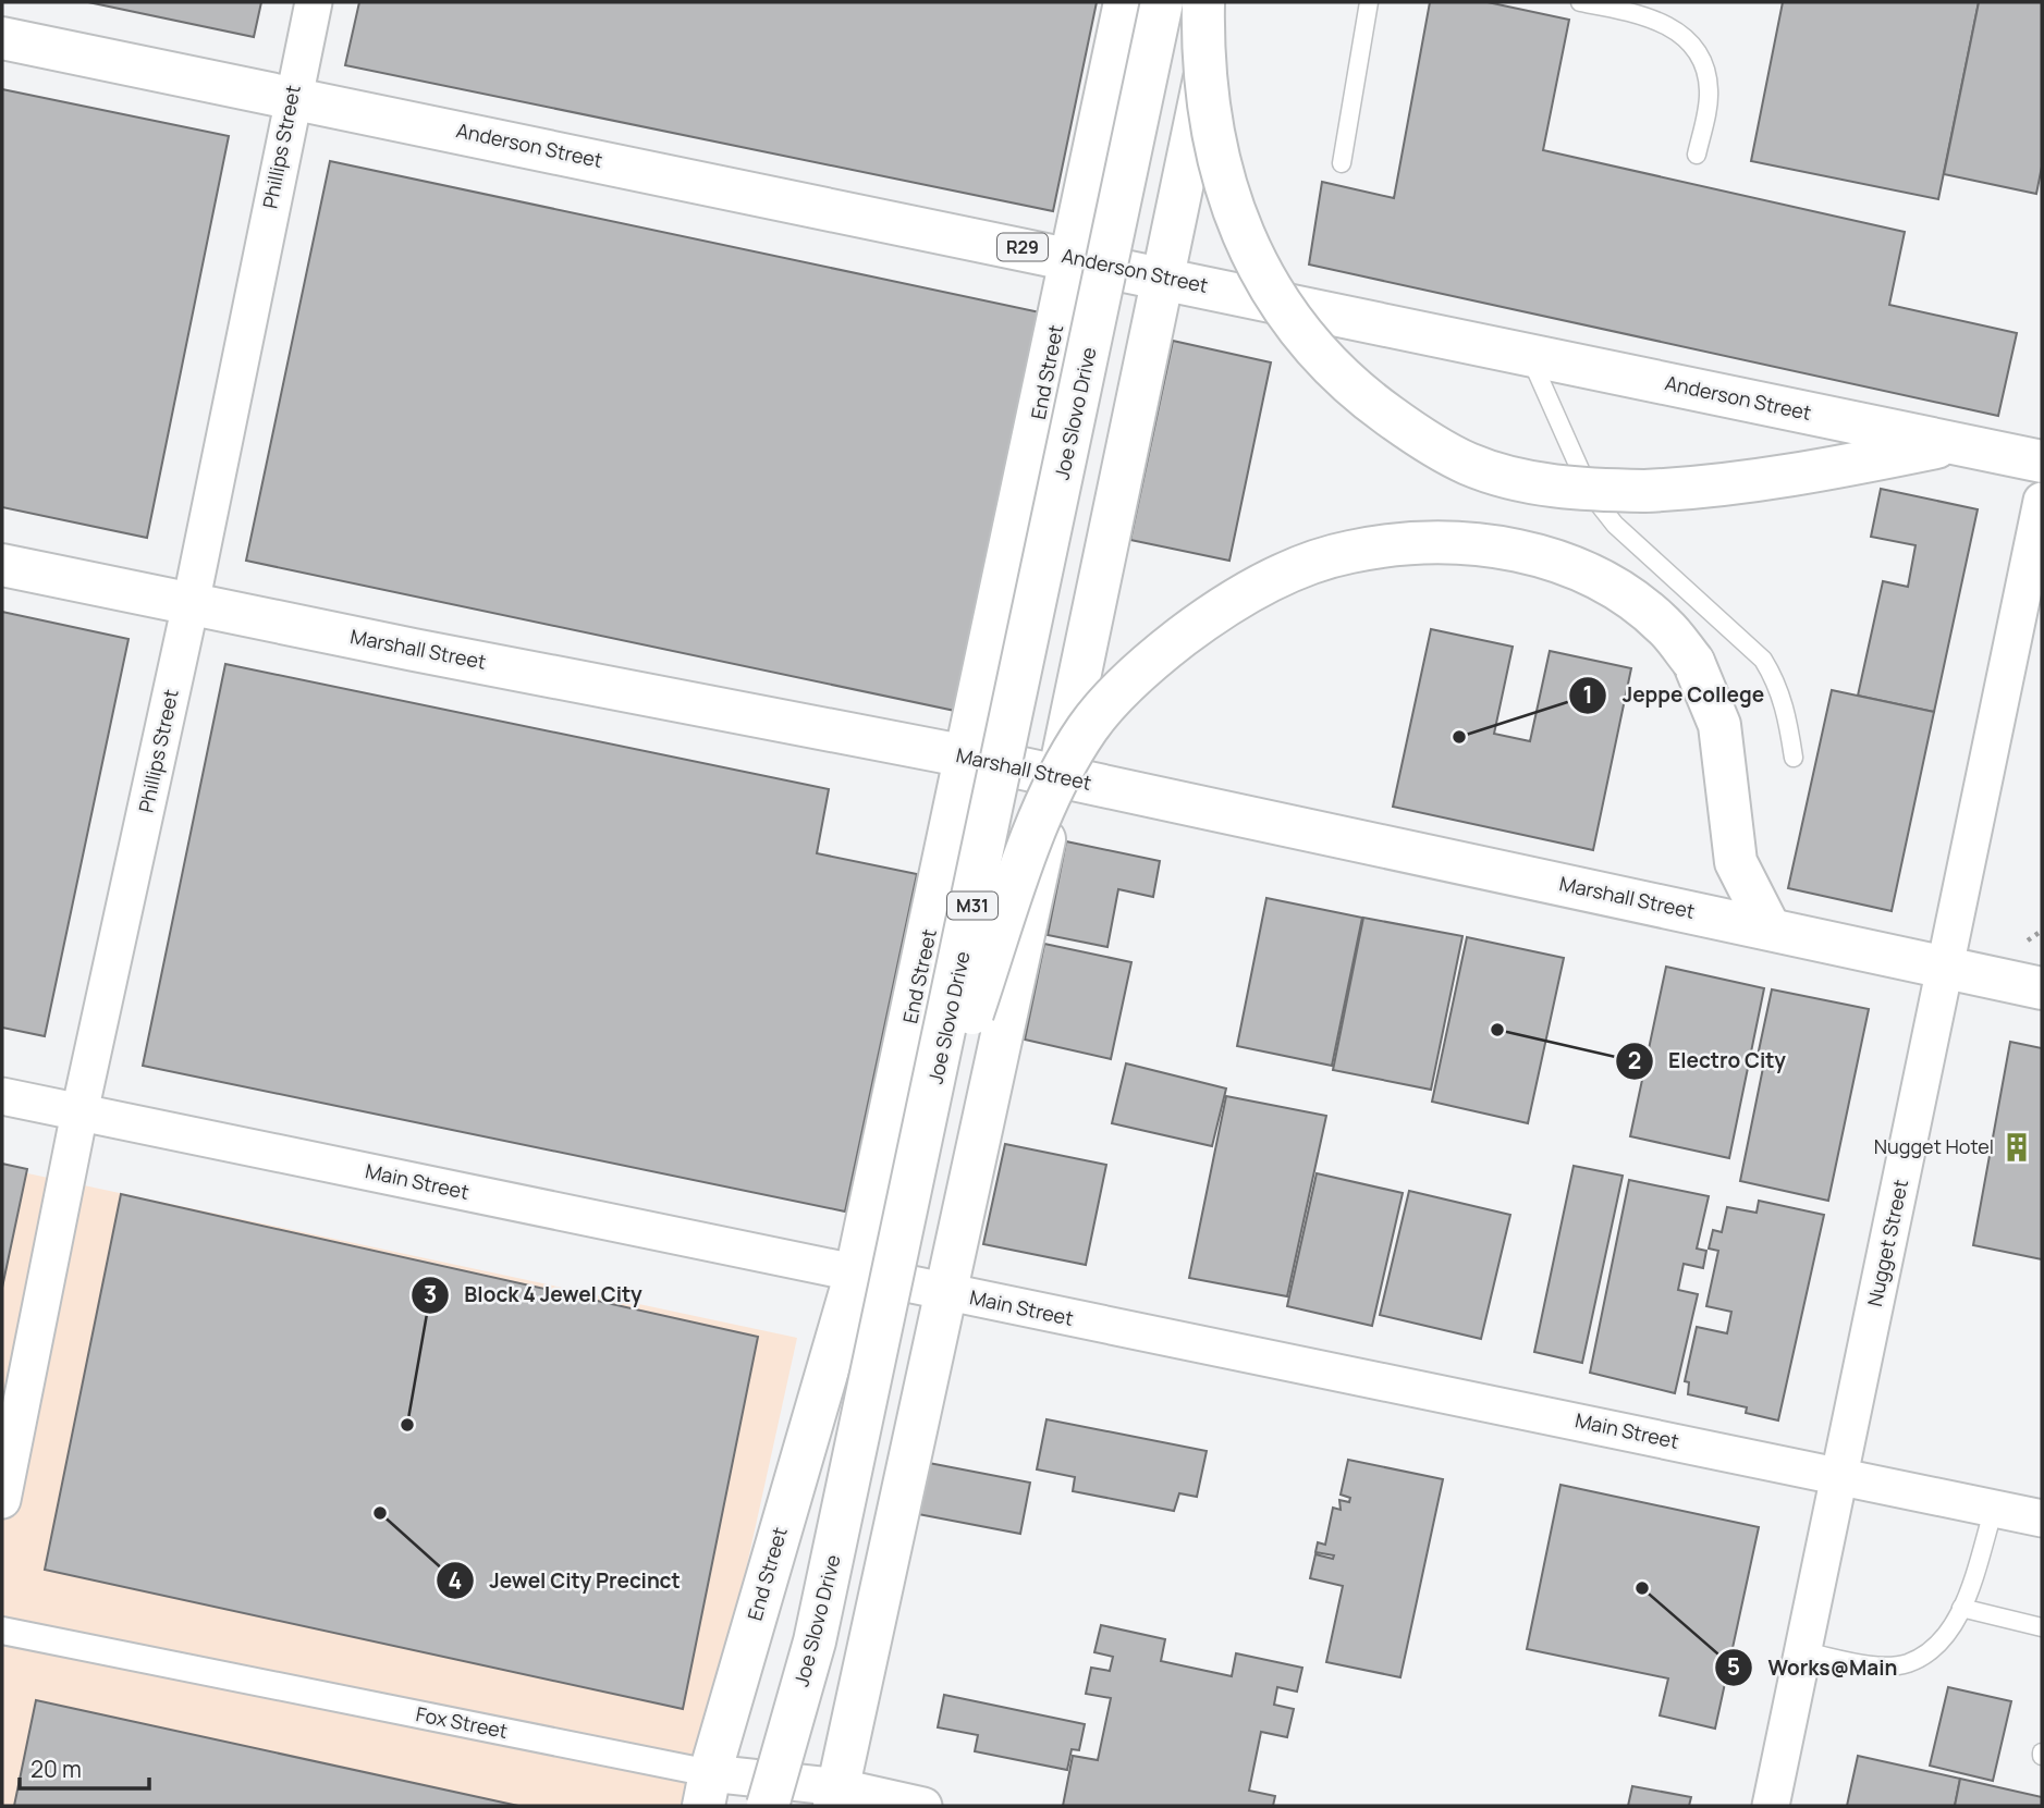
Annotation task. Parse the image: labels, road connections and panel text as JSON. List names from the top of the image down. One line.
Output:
{"streets":{"main road":["Anderson Street","R29","End Street","Joe Slovo Drive","Marshall Street","M31"],"street":["Phillips Street","Main Street","Nugget Street","Fox Street"]},"crossings":[["Anderson Street","Phillips Street"],["Anderson Street","End Street"],["Phillips Street","Marshall Street"],["Phillips Street","Main Street"],["End Street","Marshall Street"],["End Street","Main Street"],["End Street","Fox Street"],["Marshall Street","Nugget Street"],["Main Street","Nugget Street"]],"places":{"other":["Jeppe College","Electro City","Block 4 Jewel City","Jewel City Precinct","Works@Main"],"building":["Nugget Hotel"]},"scale_bar":"20 m"}
